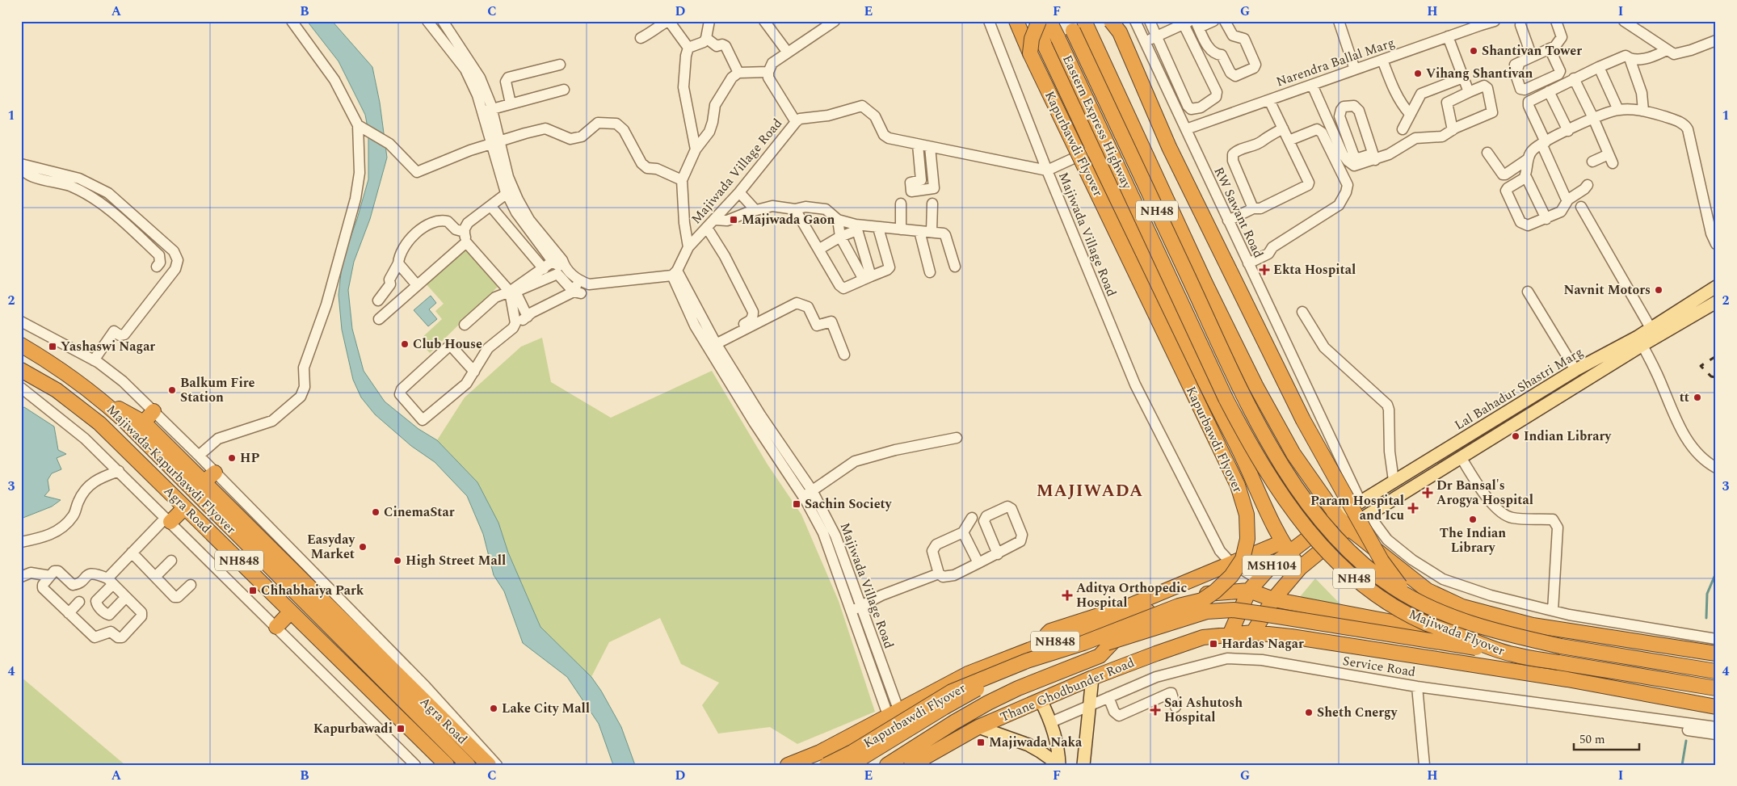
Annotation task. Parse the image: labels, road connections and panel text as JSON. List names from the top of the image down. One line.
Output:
{"streets":{"highway":["Eastern Express Highway","Kapurbawdi Flyover","NH48","Majiwada-Kapurbawdi Flyover","Agra Road","NH848","MSH104","Majiwada Flyover","Thane Ghodbunder Road"],"main road":["Lal Bahadur Shastri Marg"],"street":["Narendra Ballal Marg","Majiwada Village Road","RW Sawant Road","Service Road"]},"crossings":[["Narendra Ballal Marg","RW Sawant Road"],["Eastern Express Highway","Majiwada Flyover"],["Kapurbawdi Flyover","Majiwada Flyover"],["Majiwada Village Road","NH848"],["Majiwada Village Road","MSH104"],["RW Sawant Road","Lal Bahadur Shastri Marg"],["Lal Bahadur Shastri Marg","MSH104"],["Majiwada-Kapurbawdi Flyover","Agra Road"],["Majiwada-Kapurbawdi Flyover","NH848"],["Agra Road","NH848"],["NH848","MSH104"],["MSH104","Thane Ghodbunder Road"]],"districts":["MAJIWADA"],"places":{"other":["Shantivan Tower","Vihang Shantivan","Navnit Motors","Club House","Balkum Fire Station","tt","Indian Library","HP","CinemaStar","The Indian Library","Easyday Market","High Street Mall","Lake City Mall","Sheth Cnergy"],"transit":["Majiwada Gaon","Yashaswi Nagar","Sachin Society","Chhabhaiya Park","Hardas Nagar","Kapurbawadi","Majiwada Naka"],"health":["Ekta Hospital","Dr Bansal's Arogya Hospital","Param Hospital and Icu","Aditya Orthopedic Hospital","Sai Ashutosh Hospital"]},"scale_bar":"50 m","grid":{"columns":["A","B","C","D","E","F","G","H","I"],"rows":["1","2","3","4"]}}
